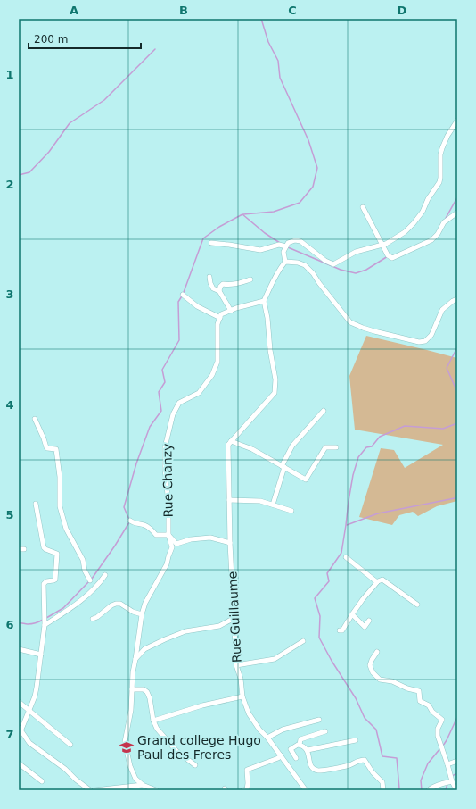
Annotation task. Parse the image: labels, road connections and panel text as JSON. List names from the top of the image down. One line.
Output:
{"streets":{"street":["Rue Chanzy","Rue Guillaume"]},"places":{"school or university":["Grand college Hugo Paul des Freres"]},"scale_bar":"200 m","grid":{"columns":["A","B","C","D"],"rows":["1","2","3","4","5","6","7"]}}
